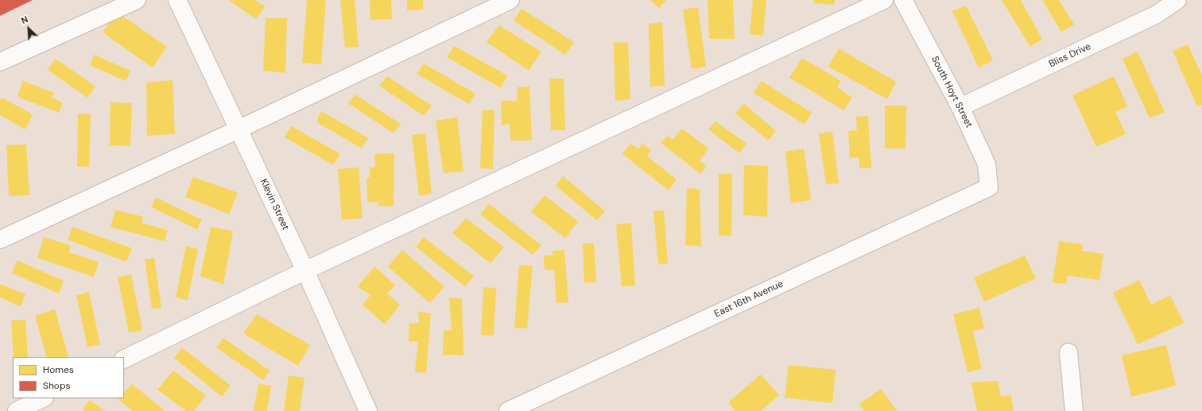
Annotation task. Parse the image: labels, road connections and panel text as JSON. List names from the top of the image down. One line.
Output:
{"streets":{"street":["Bliss Drive","South Hoyt Street","Klevin Street","East 16th Avenue"]},"crossings":[["Bliss Drive","South Hoyt Street"],["South Hoyt Street","East 16th Avenue"]],"legend":["Homes","Shops"],"north":"top left"}
